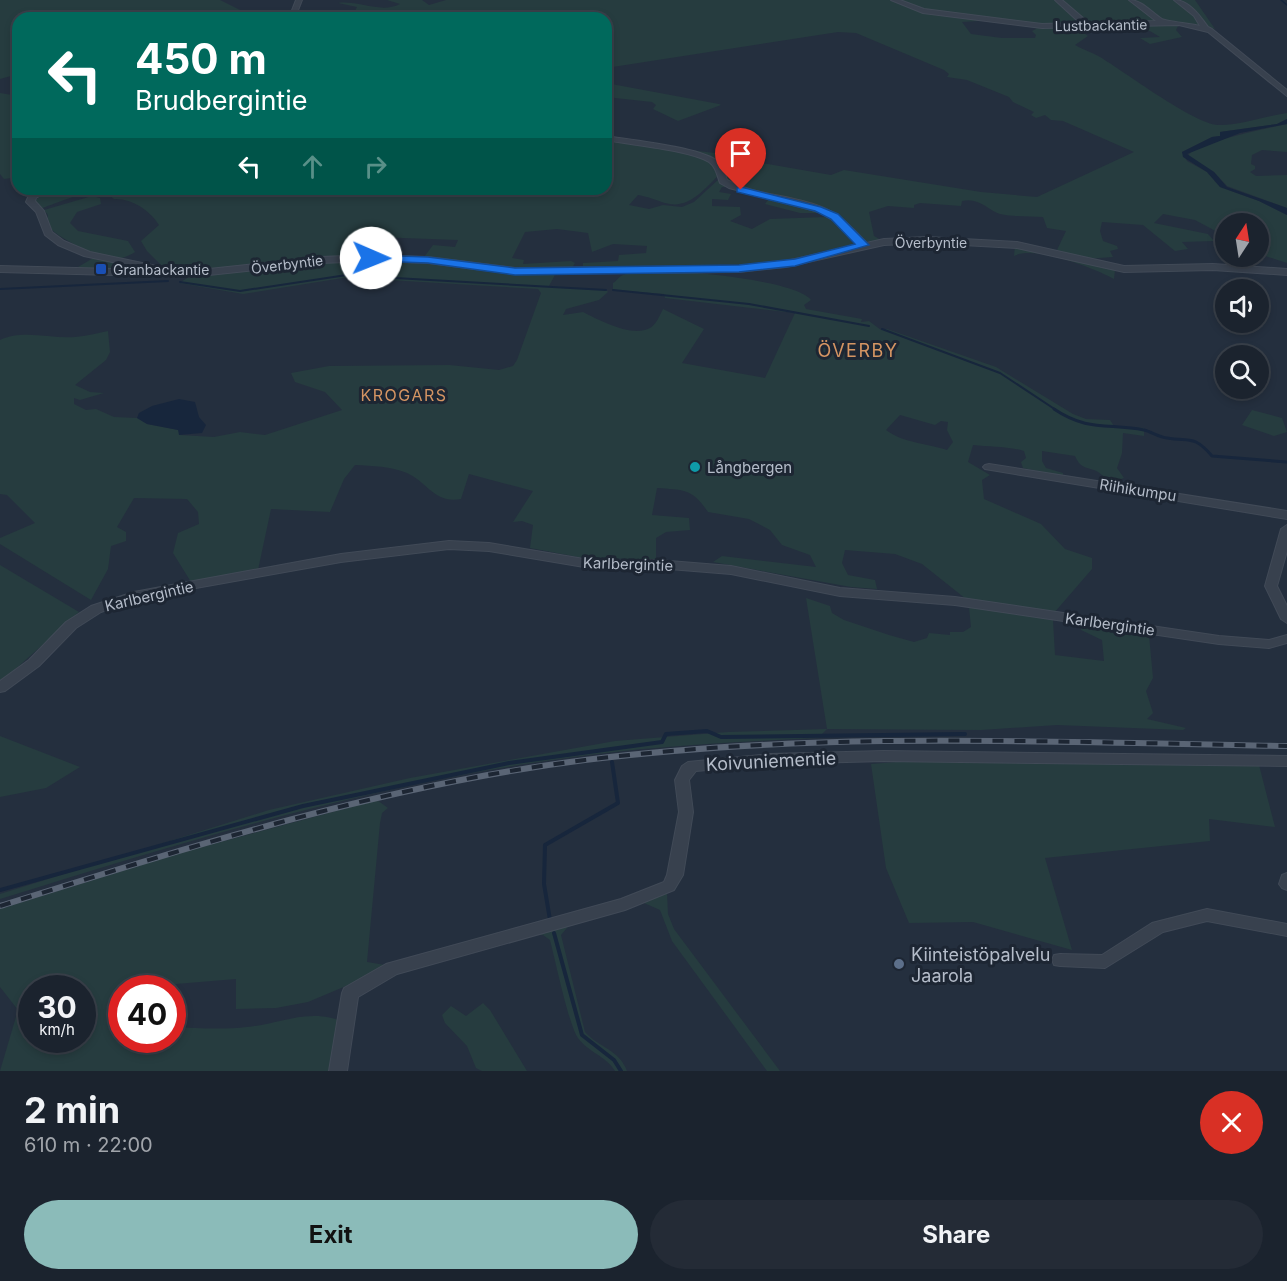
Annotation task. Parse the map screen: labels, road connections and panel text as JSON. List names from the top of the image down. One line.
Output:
{"streets":{"street":["Lustbackantie","Överbyntie","Riihikumpu","Karlbergintie","Koivuniementie"]},"districts":["ÖVERBY","KROGARS"],"places":{"transit":["Granbackantie"],"other":["Långbergen","Kiinteistöpalvelu Jaarola"]},"north":"top","page":{"turn":["450 m","Brudbergintie"],"speed":"30 km/h","limit":"40","heading":["2 min","610 m · 22:00"],"buttons":["Exit","Share"]}}
